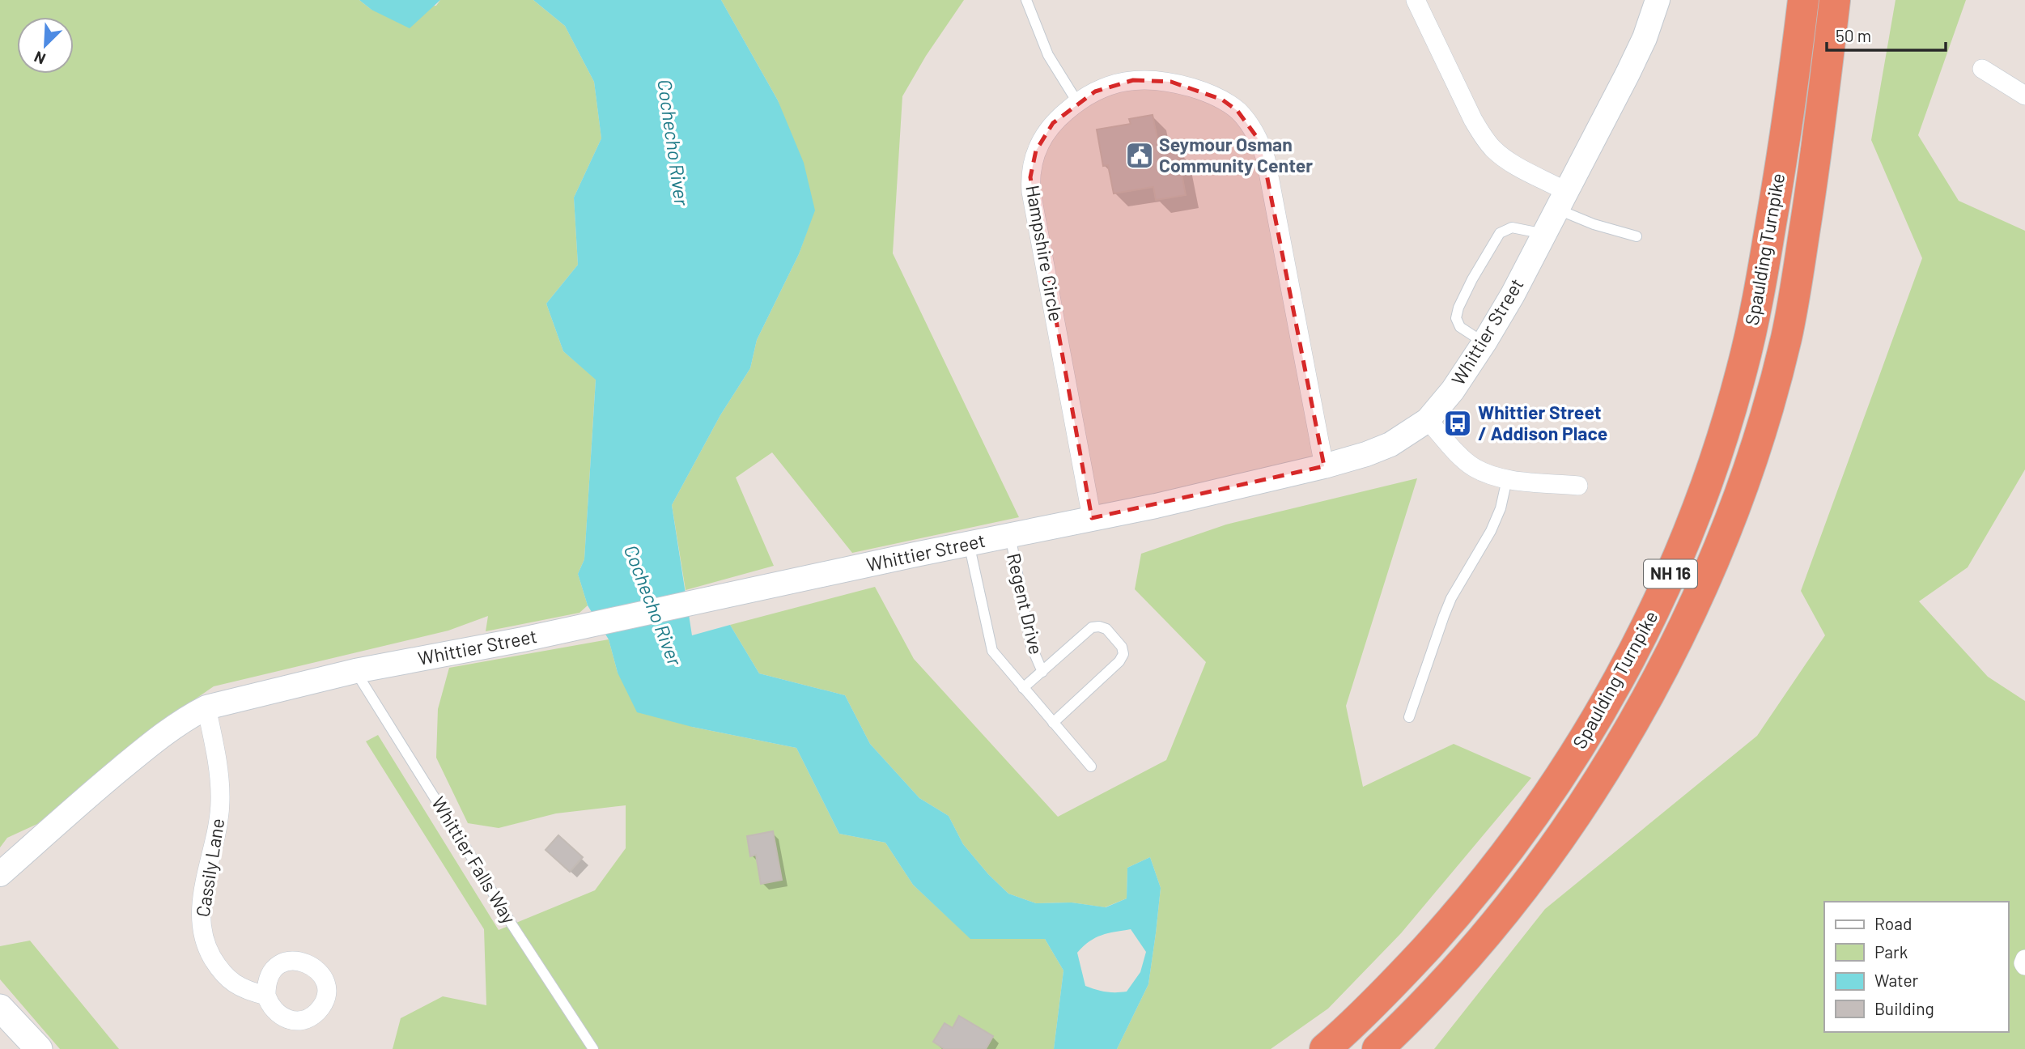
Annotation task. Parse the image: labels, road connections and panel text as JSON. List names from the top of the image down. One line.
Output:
{"streets":{"highway":["Spaulding Turnpike","NH 16"],"street":["Hampshire Circle","Whittier Street","Cassily Lane"],"lane":["Regent Drive","Whittier Falls Way"]},"crossings":[["Hampshire Circle","Whittier Street"],["Whittier Street","Regent Drive"],["Whittier Street","Whittier Falls Way"],["Whittier Street","Cassily Lane"]],"water":["Cochecho River"],"places":{"public building":["Seymour Osman Community Center"],"bus stop":["Whittier Street / Addison Place"]},"legend":["Road","Park","Water","Building"],"scale_bar":"50 m","north":"bottom left"}
